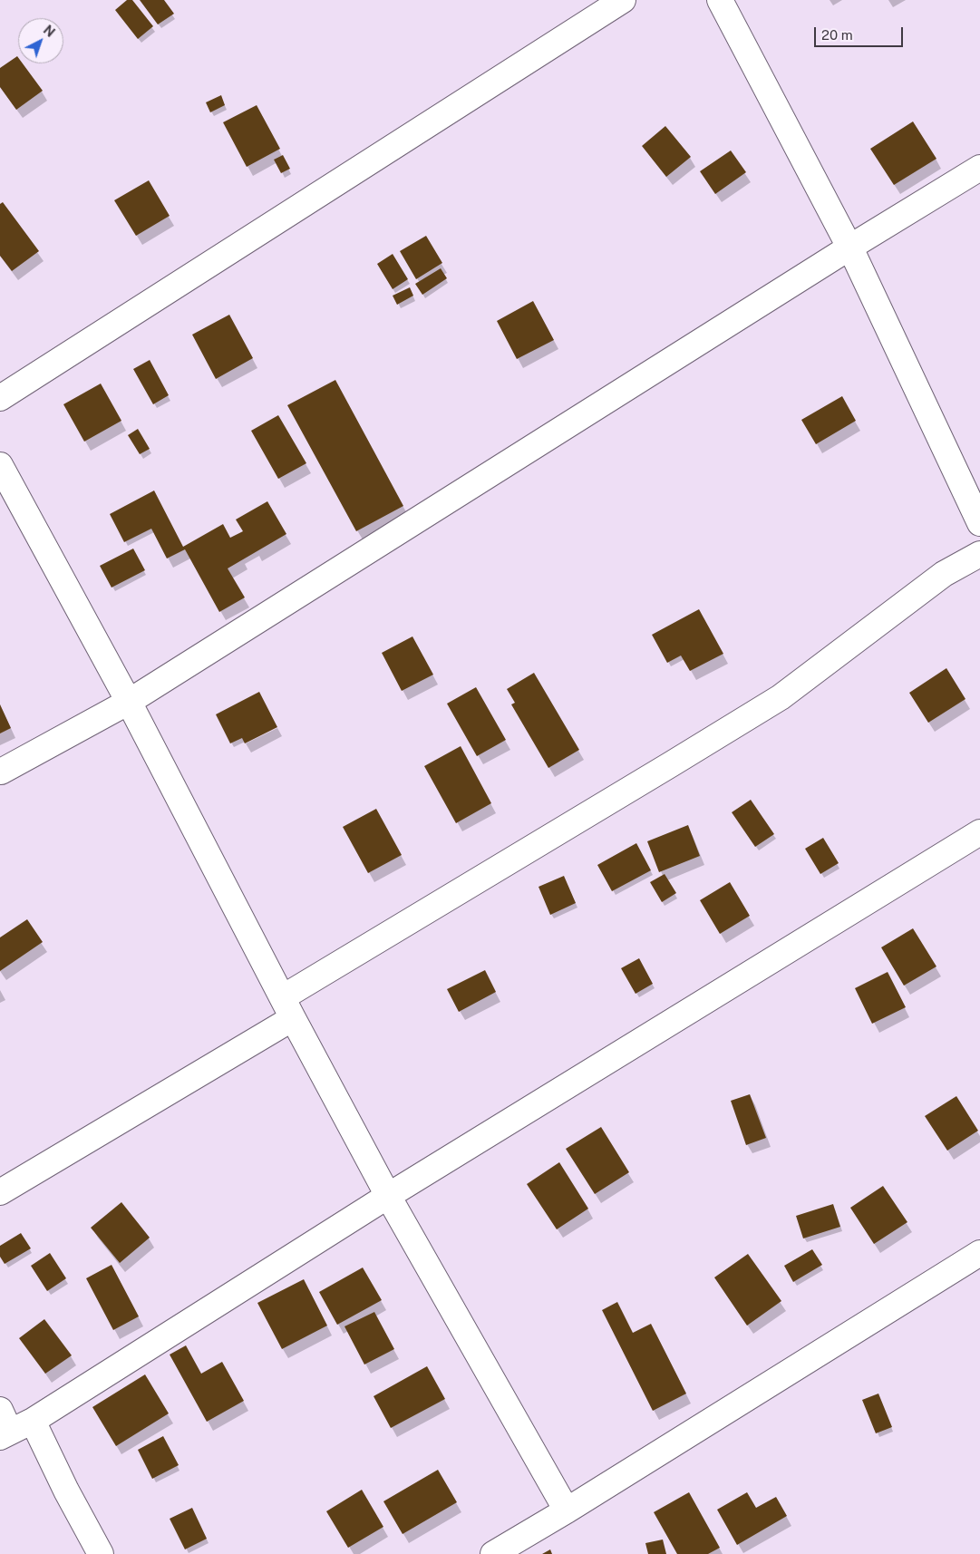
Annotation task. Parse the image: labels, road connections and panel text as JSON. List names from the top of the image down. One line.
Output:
{"scale_bar":"20 m","north":"top right"}
